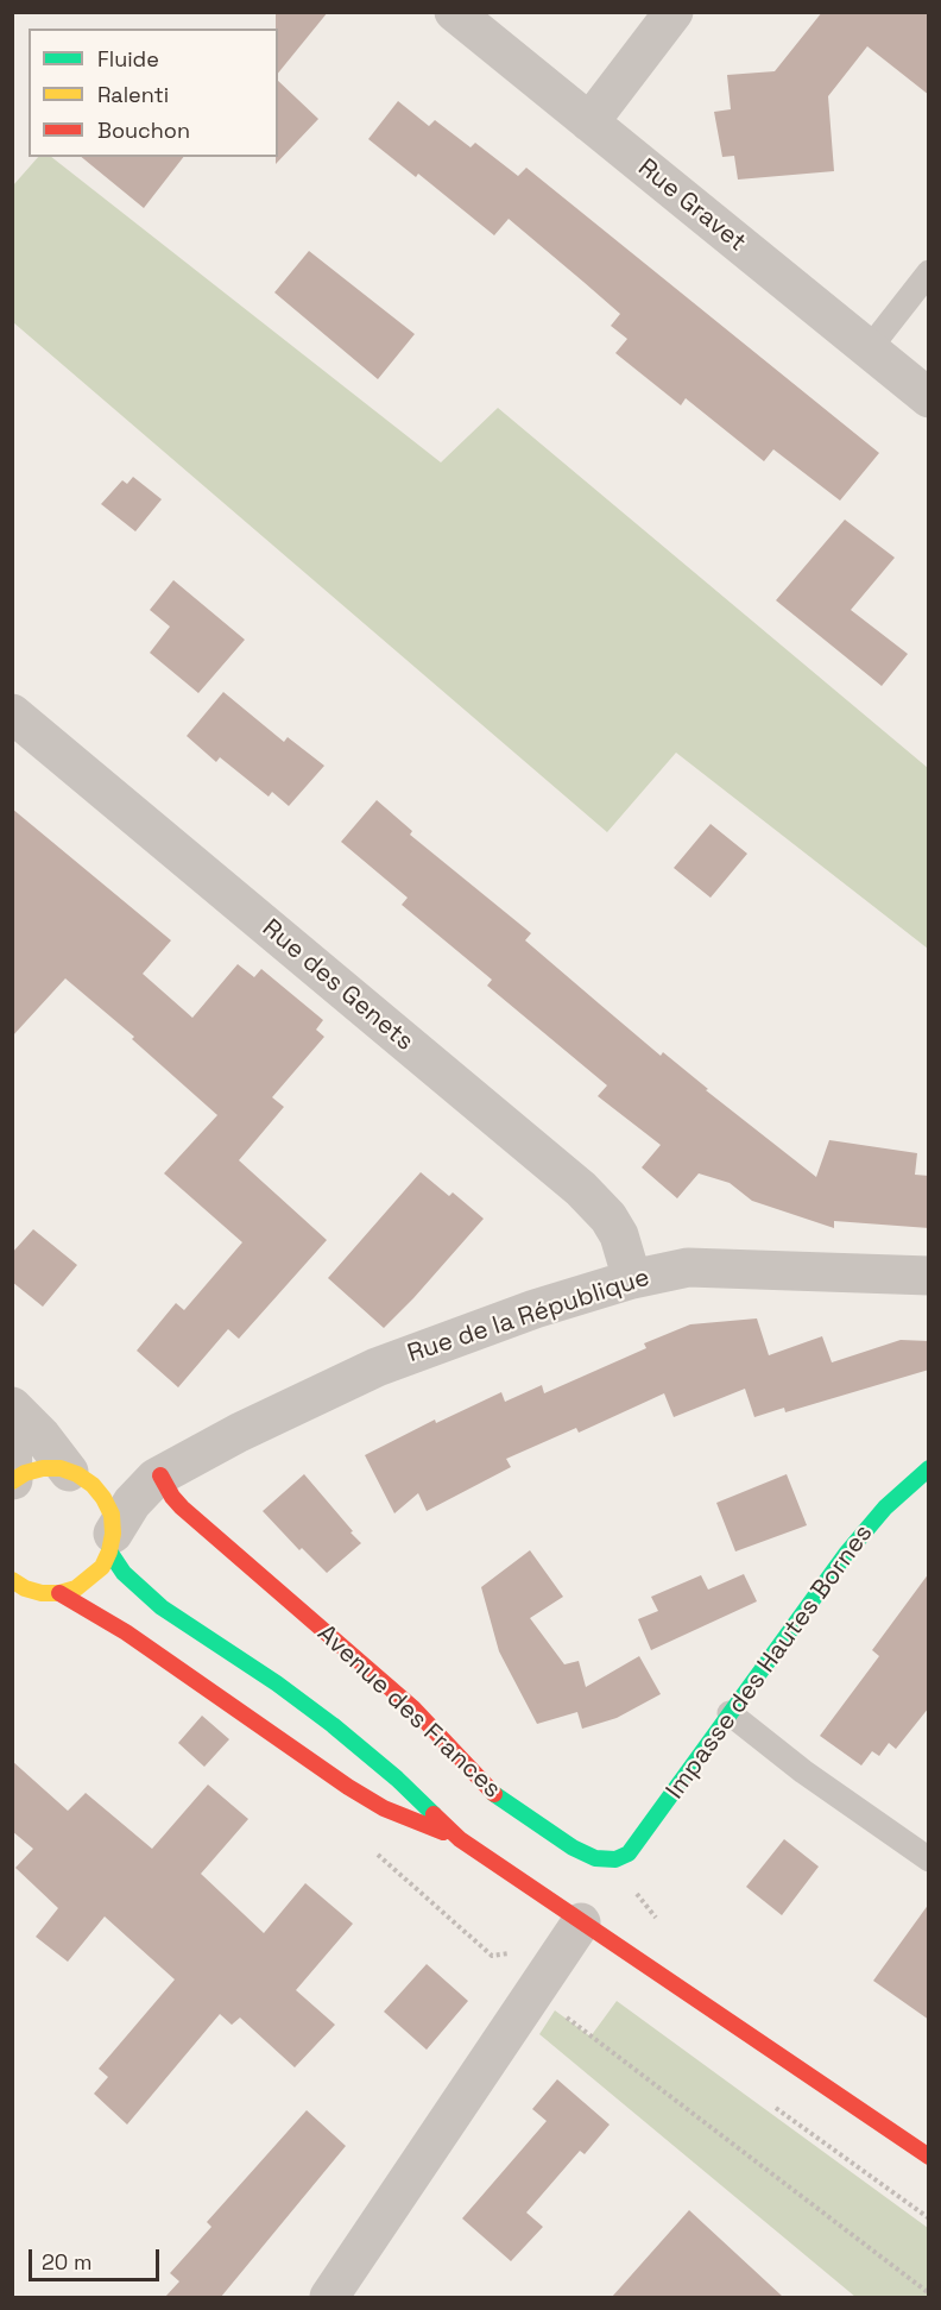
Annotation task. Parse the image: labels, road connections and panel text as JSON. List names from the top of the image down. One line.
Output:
{"streets":{"main road":["Impasse des Hautes Bornes","Avenue des Frances"],"street":["Rue Gravet","Rue des Genets","Rue de la République"]},"crossings":[["Rue des Genets","Rue de la République"],["Rue de la République","Avenue des Frances"],["Impasse des Hautes Bornes","Avenue des Frances"]],"legend":["Fluide","Ralenti","Bouchon"],"scale_bar":"20 m"}
